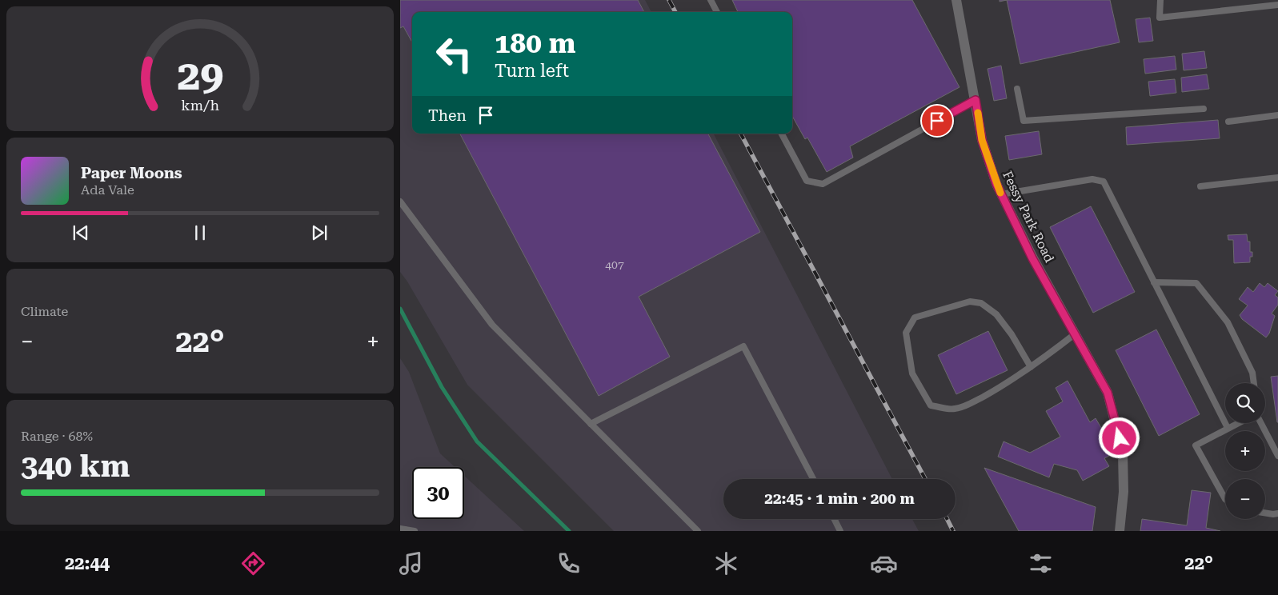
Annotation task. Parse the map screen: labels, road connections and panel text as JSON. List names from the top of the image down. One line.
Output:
{"streets":{"street":["Fessy Park Road"]},"house_numbers":["407"],"page":{"turn":["180 m","Turn left"],"then":"Then","song":["Paper Moons","Ada Vale"],"tile":["Climate",["Range · 68%","340 km"]],"heat":["−","22°","+"],"map_buttons":["+","−"],"limit":"30","trip":"22:45 · 1 min · 200 m","tabs":["22:44","22°"],"gauge":["29","km/h"]}}
